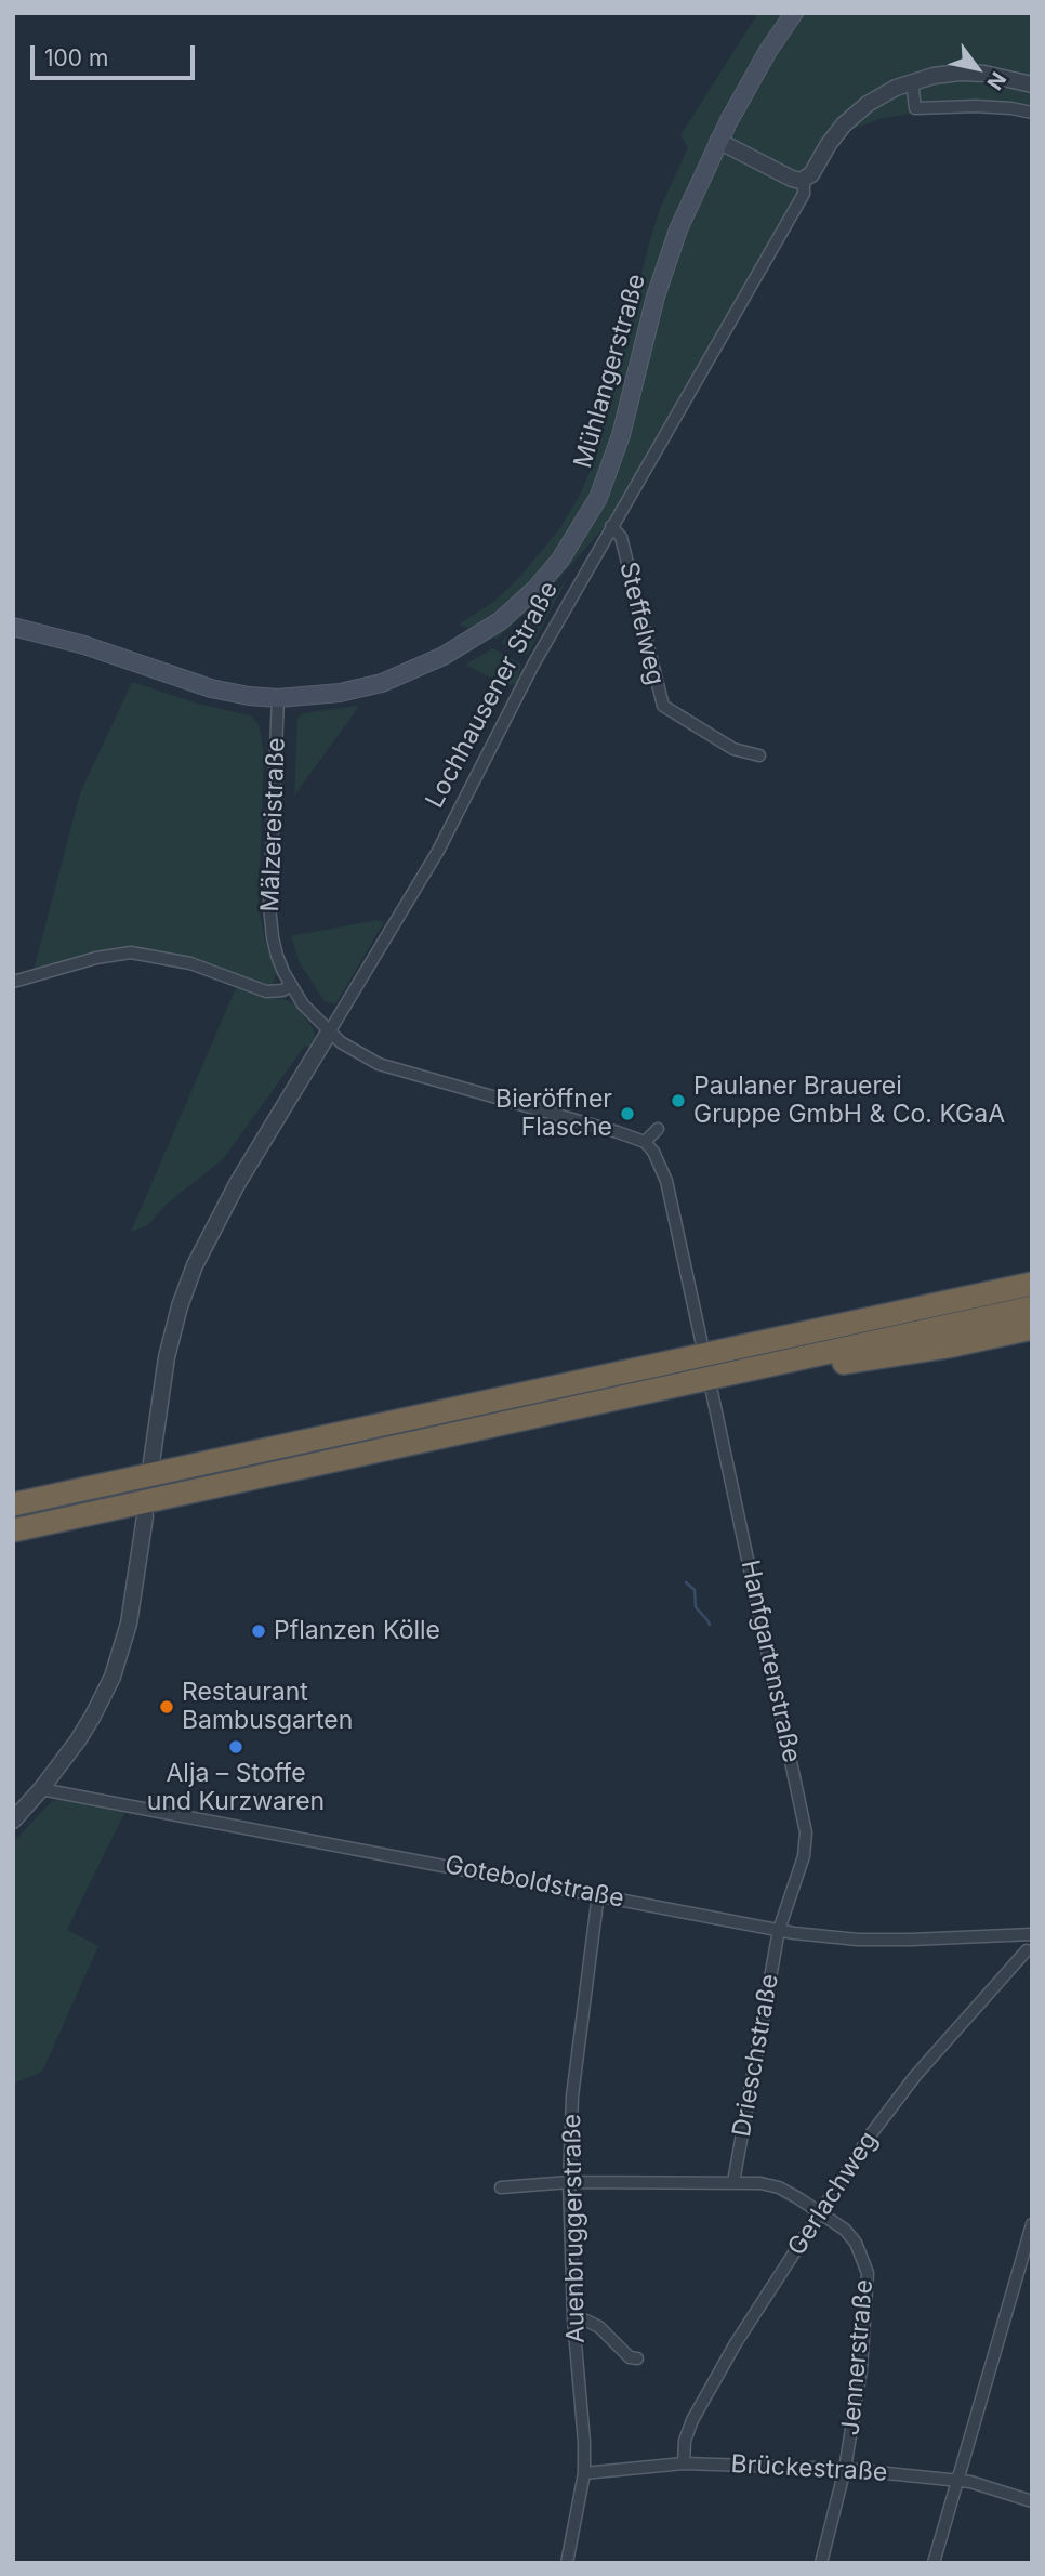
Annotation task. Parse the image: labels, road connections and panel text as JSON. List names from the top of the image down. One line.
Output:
{"streets":{"main road":["Mühlangerstraße"],"street":["Steffelweg","Lochhausener Straße","Mälzereistraße","Hanfgartenstraße","Goteboldstraße","Drieschstraße","Gerlachweg","Auenbruggerstraße","Jennerstraße","Brückestraße"]},"crossings":[["Mühlangerstraße","Mälzereistraße"],["Steffelweg","Lochhausener Straße"],["Lochhausener Straße","Mälzereistraße"],["Hanfgartenstraße","Goteboldstraße"],["Hanfgartenstraße","Drieschstraße"],["Goteboldstraße","Drieschstraße"],["Goteboldstraße","Auenbruggerstraße"],["Drieschstraße","Jennerstraße"],["Gerlachweg","Jennerstraße"],["Gerlachweg","Brückestraße"],["Auenbruggerstraße","Jennerstraße"],["Auenbruggerstraße","Brückestraße"],["Jennerstraße","Brückestraße"]],"places":["Paulaner Brauerei Gruppe GmbH & Co. KGaA","Bieröffner Flasche","Pflanzen Kölle","Restaurant Bambusgarten","Alja – Stoffe und Kurzwaren"],"scale_bar":"100 m","north":"bottom right"}
